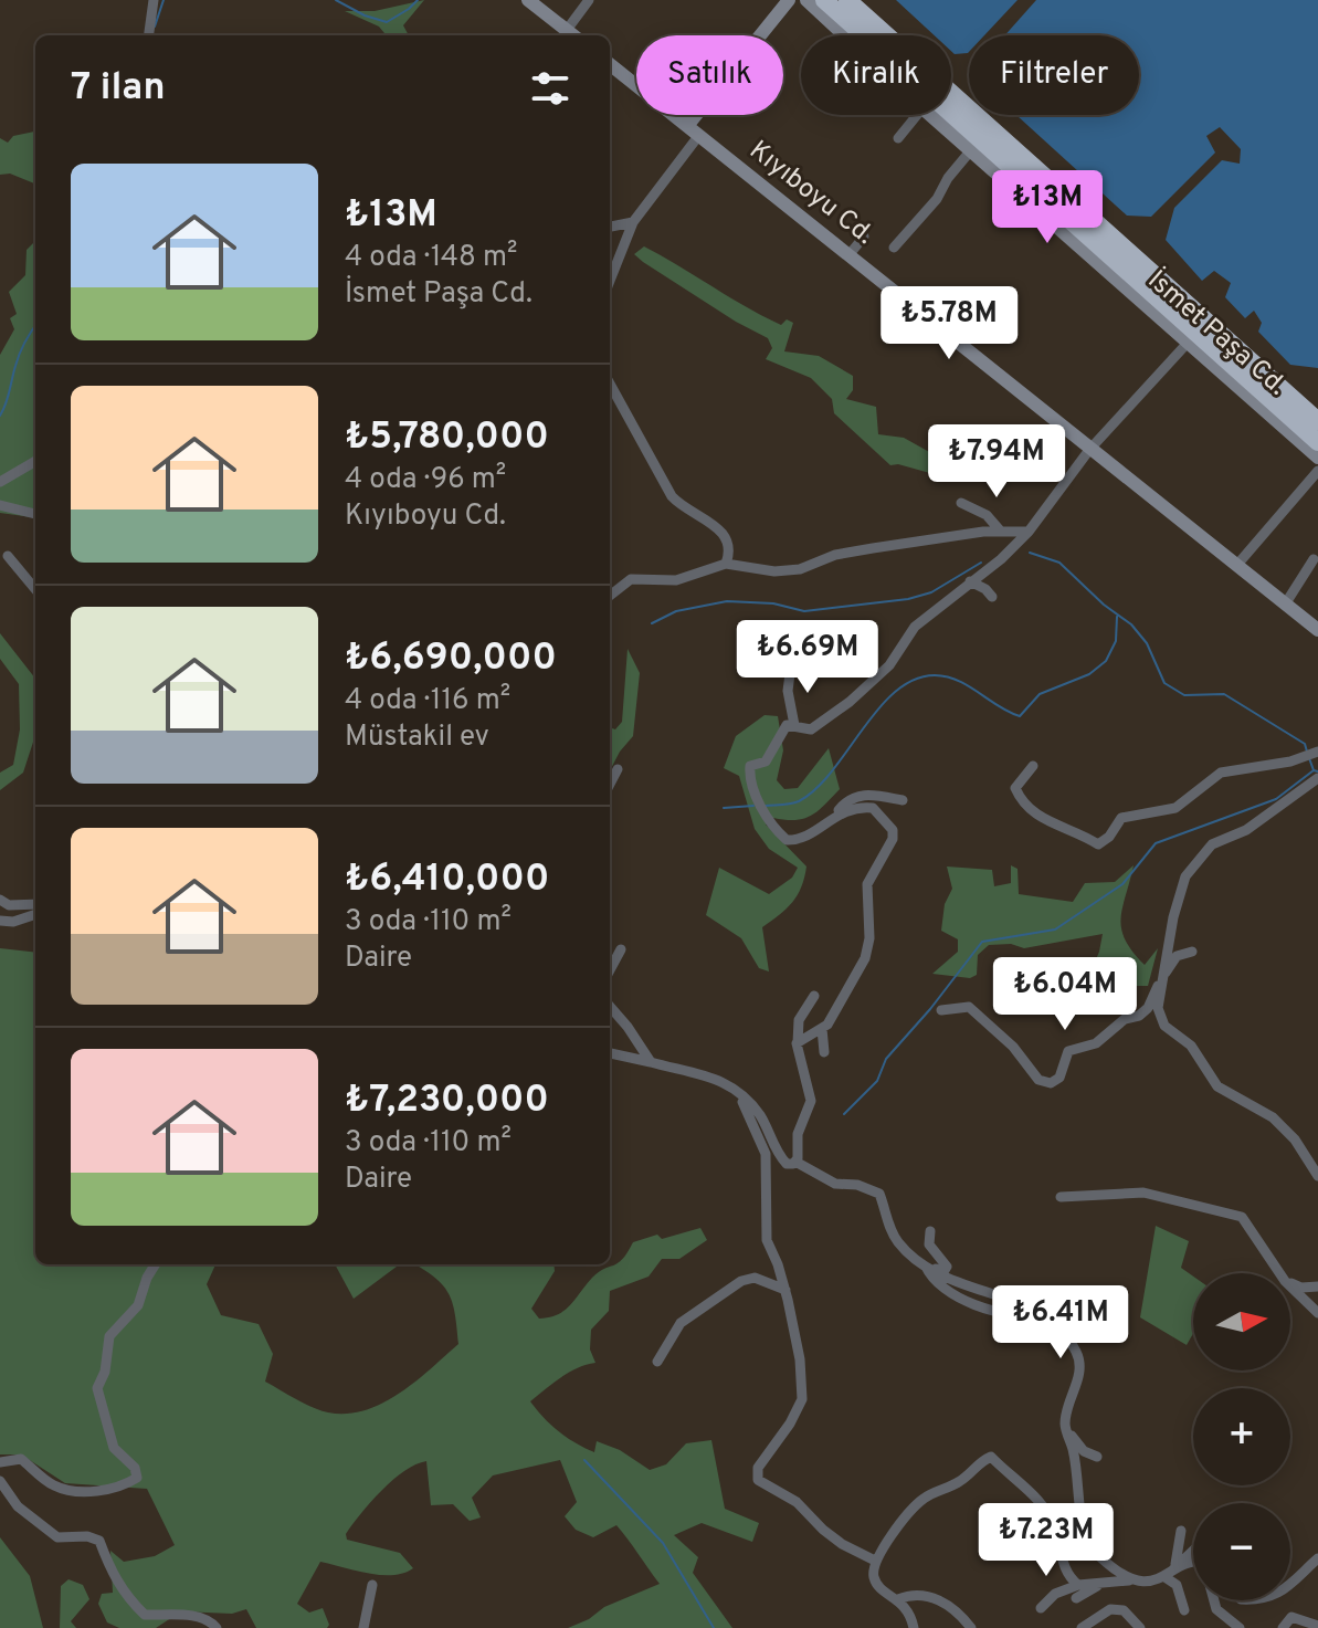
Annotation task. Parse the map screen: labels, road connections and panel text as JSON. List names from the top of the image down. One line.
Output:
{"streets":{"street":["Kıyıboyu Cd.","İsmet Paşa Cd."]},"north":"right","page":{"chip":["Satılık","Kiralık","Filtreler"],"heading":"7 ilan","list":[{"name":"₺13M","note":"4 oda · 148 m² · İsmet Paşa Cd."},{"name":"₺5,780,000","note":"4 oda · 96 m² · Kıyıboyu Cd."},{"name":"₺6,690,000","note":"4 oda · 116 m² · Müstakil ev"},{"name":"₺6,410,000","note":"3 oda · 110 m² · Daire"},{"name":"₺7,230,000","note":"3 oda · 110 m² · Daire"}],"price":["₺13M","₺5.78M","₺7.94M","₺6.69M","₺6.04M","₺6.41M","₺7.23M"],"map_buttons":["+","−"]}}
